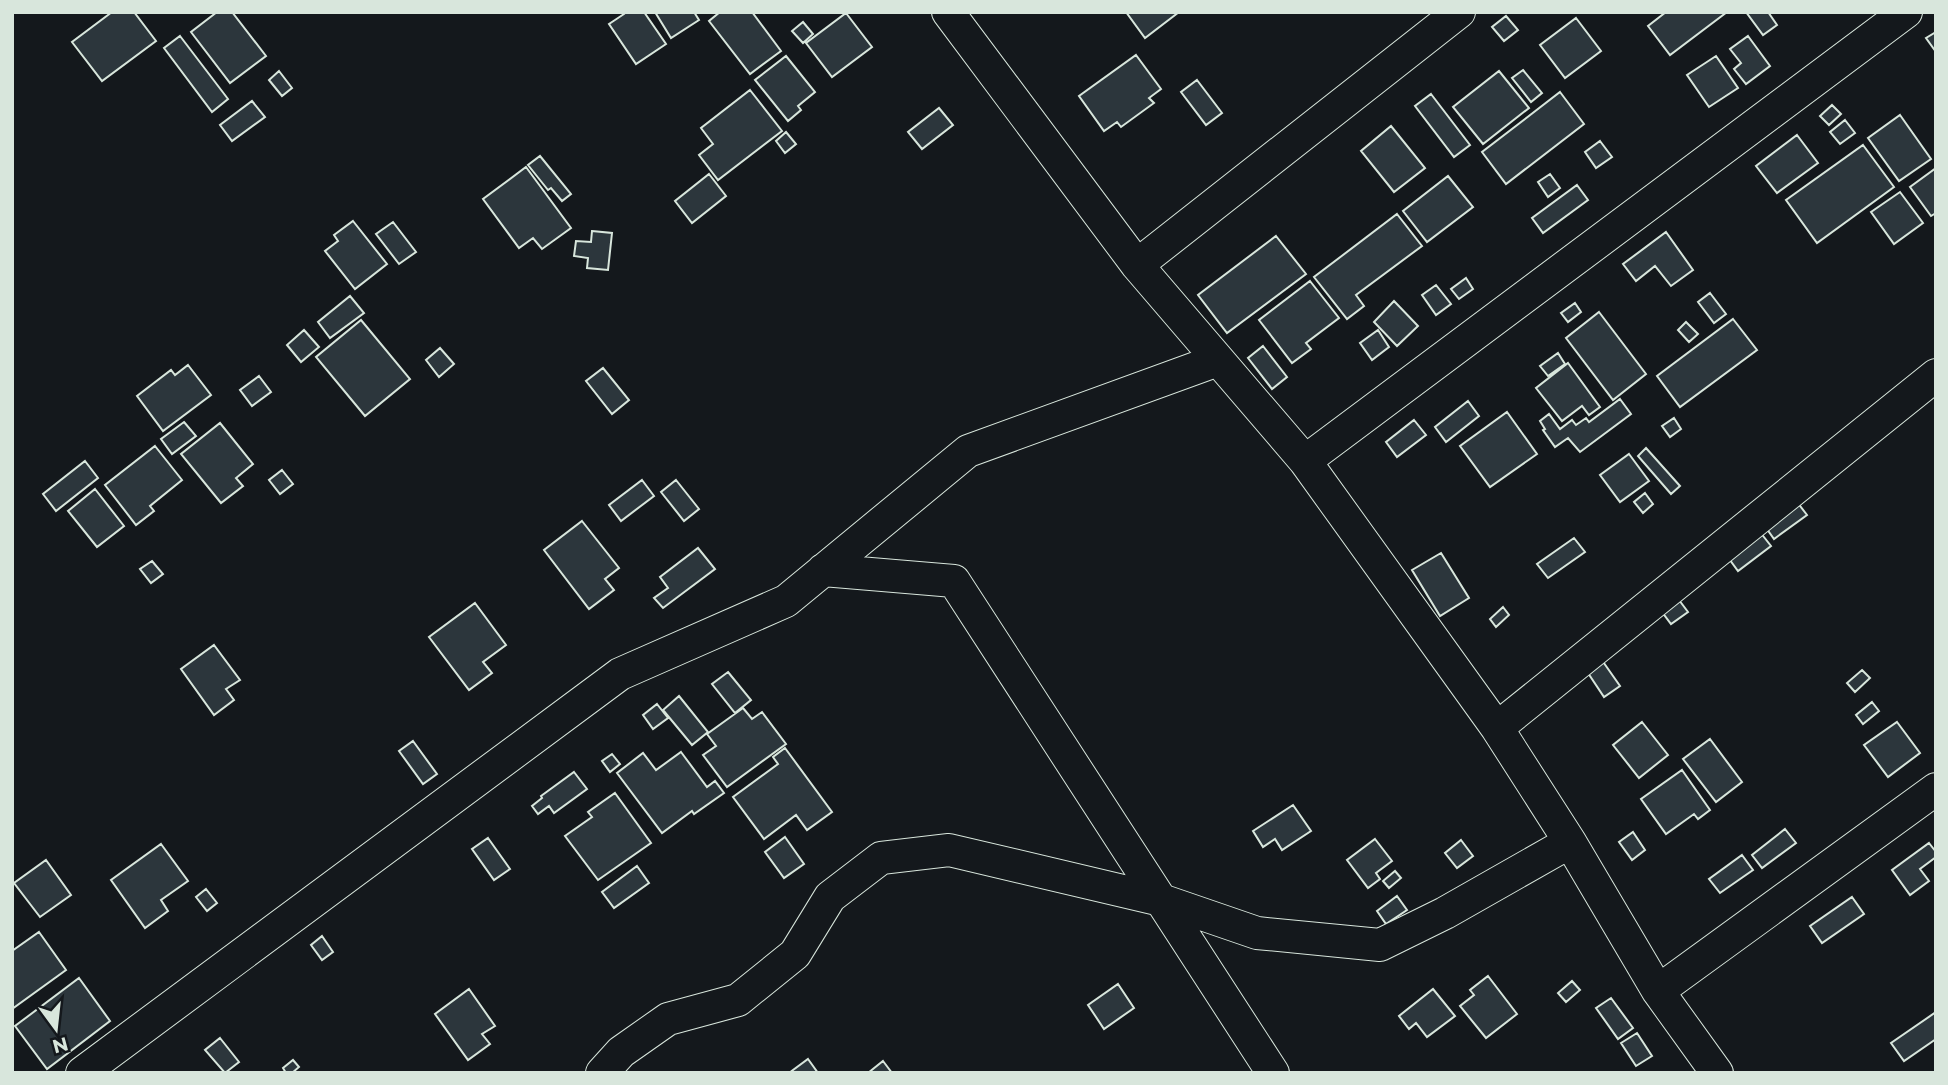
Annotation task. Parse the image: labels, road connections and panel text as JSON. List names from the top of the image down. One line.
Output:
{"north":"bottom"}
